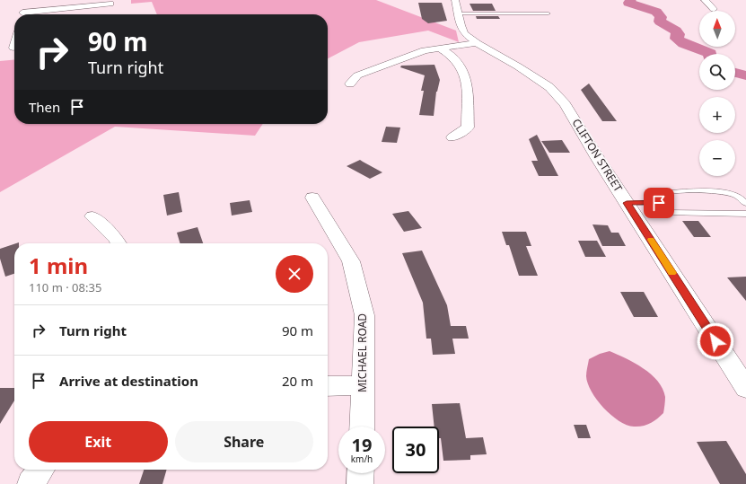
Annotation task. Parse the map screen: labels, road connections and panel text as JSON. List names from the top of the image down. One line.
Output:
{"streets":{"street":["CLIFTON STREET","MICHAEL ROAD"]},"north":"top","page":{"map_buttons":["+","−"],"turn":["90 m","Turn right"],"then":"Then","heading":["1 min","110 m · 08:35"],"list":[{"name":"Turn right","value":"90 m"},{"name":"Arrive at destination","value":"20 m"}],"buttons":["Exit","Share"],"speed":"19 km/h","limit":"30"}}
